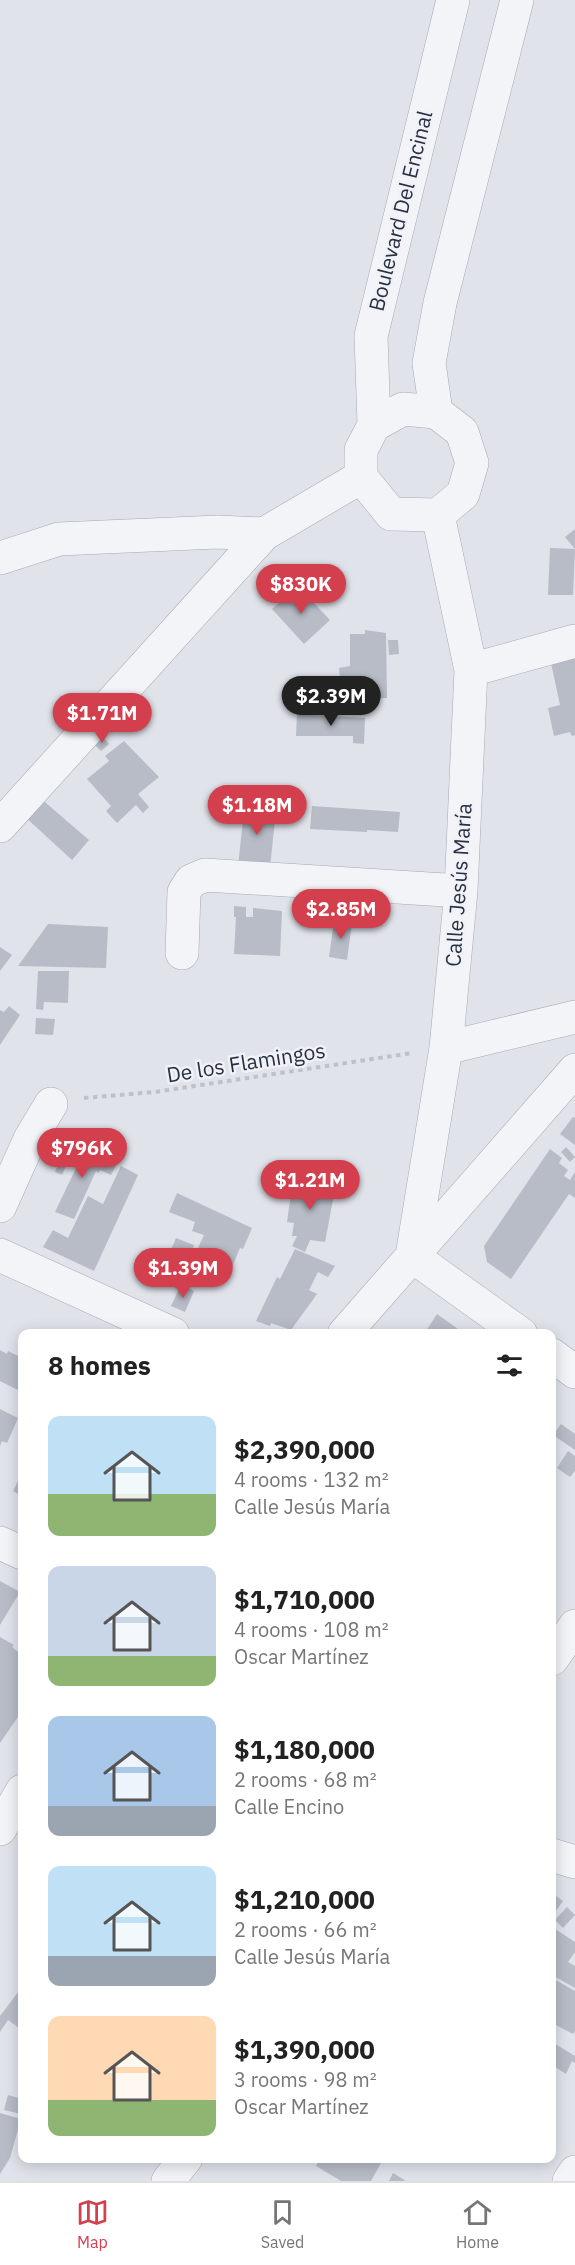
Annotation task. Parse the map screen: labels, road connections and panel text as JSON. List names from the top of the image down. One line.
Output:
{"streets":{"street":["Boulevard Del Encinal","Calle Jesús María"],"path":["De los Flamingos"]},"crossings":[["Boulevard Del Encinal","Calle Jesús María"],["Calle Jesús María","De los Flamingos"]],"page":{"price":["$830K","$2.39M","$1.71M","$1.18M","$2.85M","$796K","$1.21M","$1.39M"],"heading":"8 homes","list":[{"name":"$2,390,000","note":"4 rooms · 132 m² · Calle Jesús María"},{"name":"$1,710,000","note":"4 rooms · 108 m² · Oscar Martínez"},{"name":"$1,180,000","note":"2 rooms · 68 m² · Calle Encino"},{"name":"$1,210,000","note":"2 rooms · 66 m² · Calle Jesús María"},{"name":"$1,390,000","note":"3 rooms · 98 m² · Oscar Martínez"}],"tabs":["Map","Saved","Home"]}}
